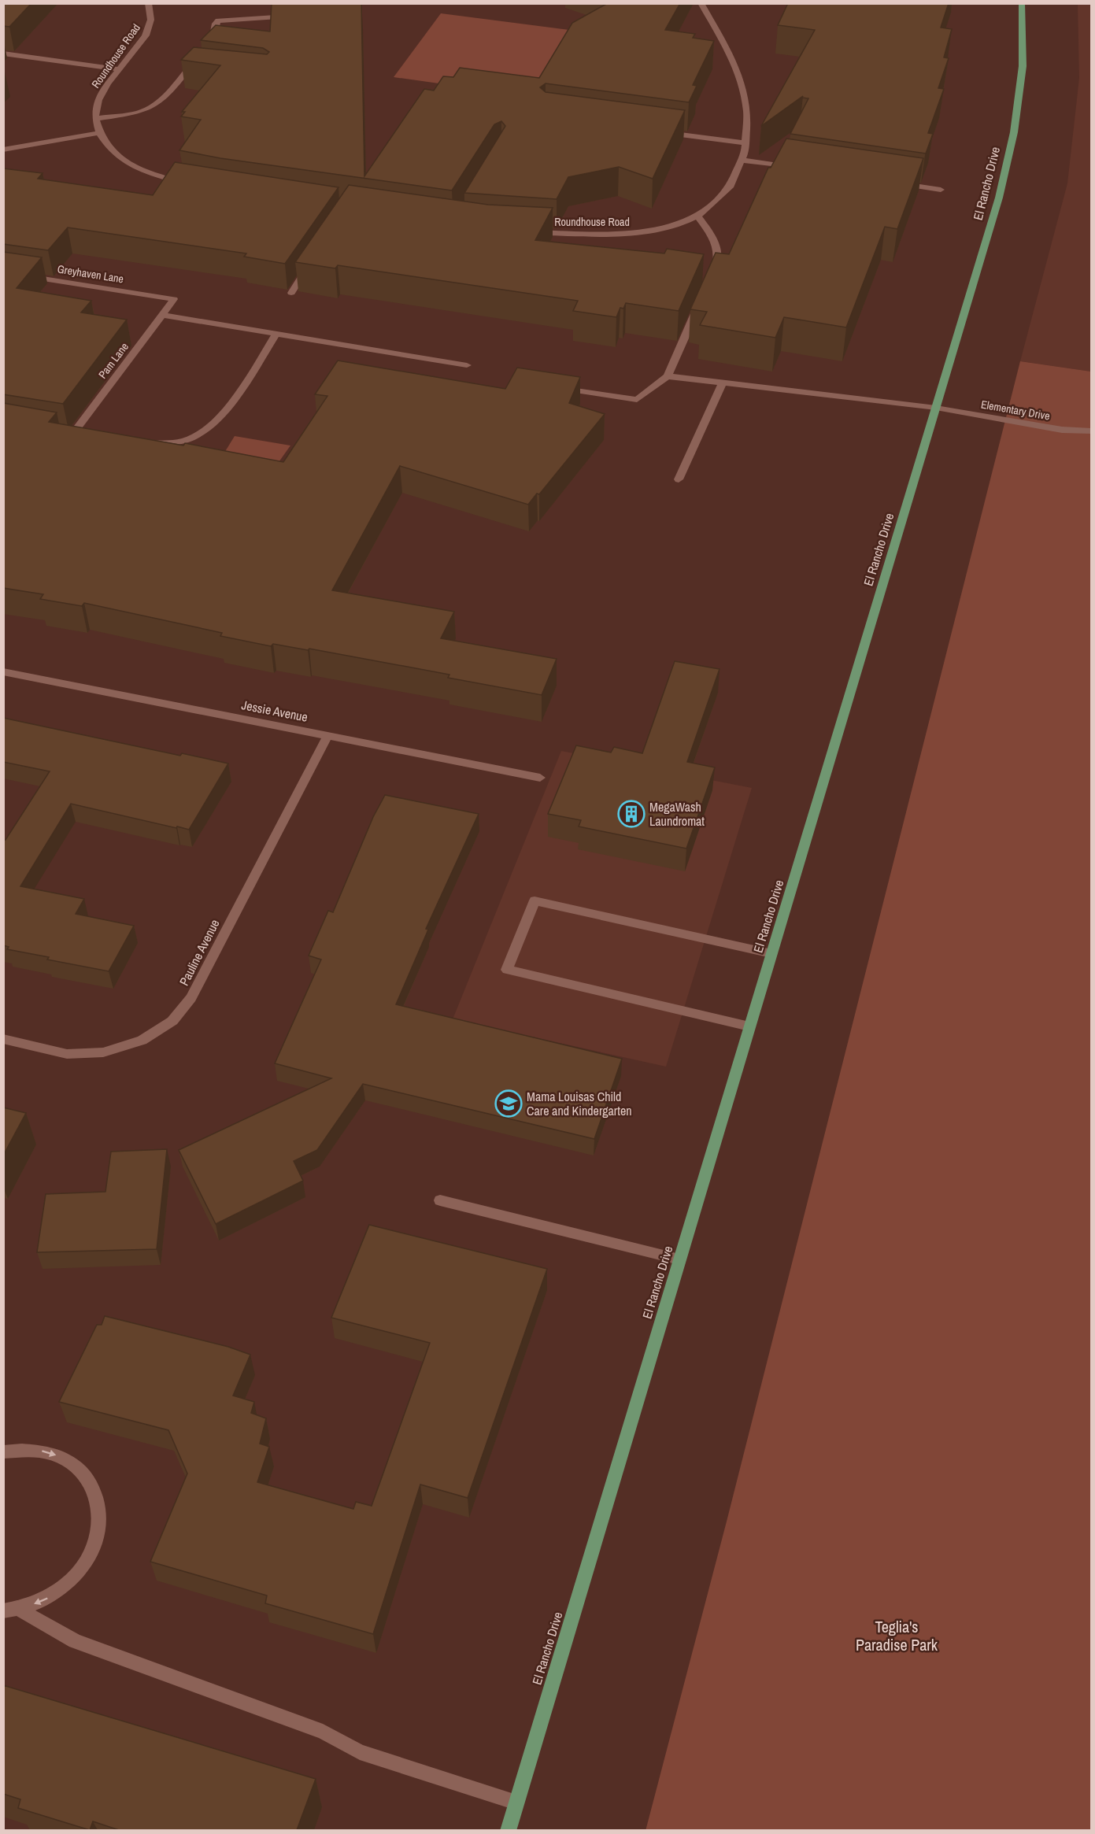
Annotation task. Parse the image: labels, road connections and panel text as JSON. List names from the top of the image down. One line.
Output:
{"streets":{"main road":["El Rancho Drive"],"street":["Roundhouse Road","Greyhaven Lane","Pam Lane","Elementary Drive","Jessie Avenue","Pauline Avenue"]},"crossings":[["El Rancho Drive","Elementary Drive"],["Greyhaven Lane","Pam Lane"],["Jessie Avenue","Pauline Avenue"]],"parks":["Teglia's Paradise Park"],"places":{"building":["MegaWash Laundromat"],"school or university":["Mama Louisas Child Care and Kindergarten"]}}
